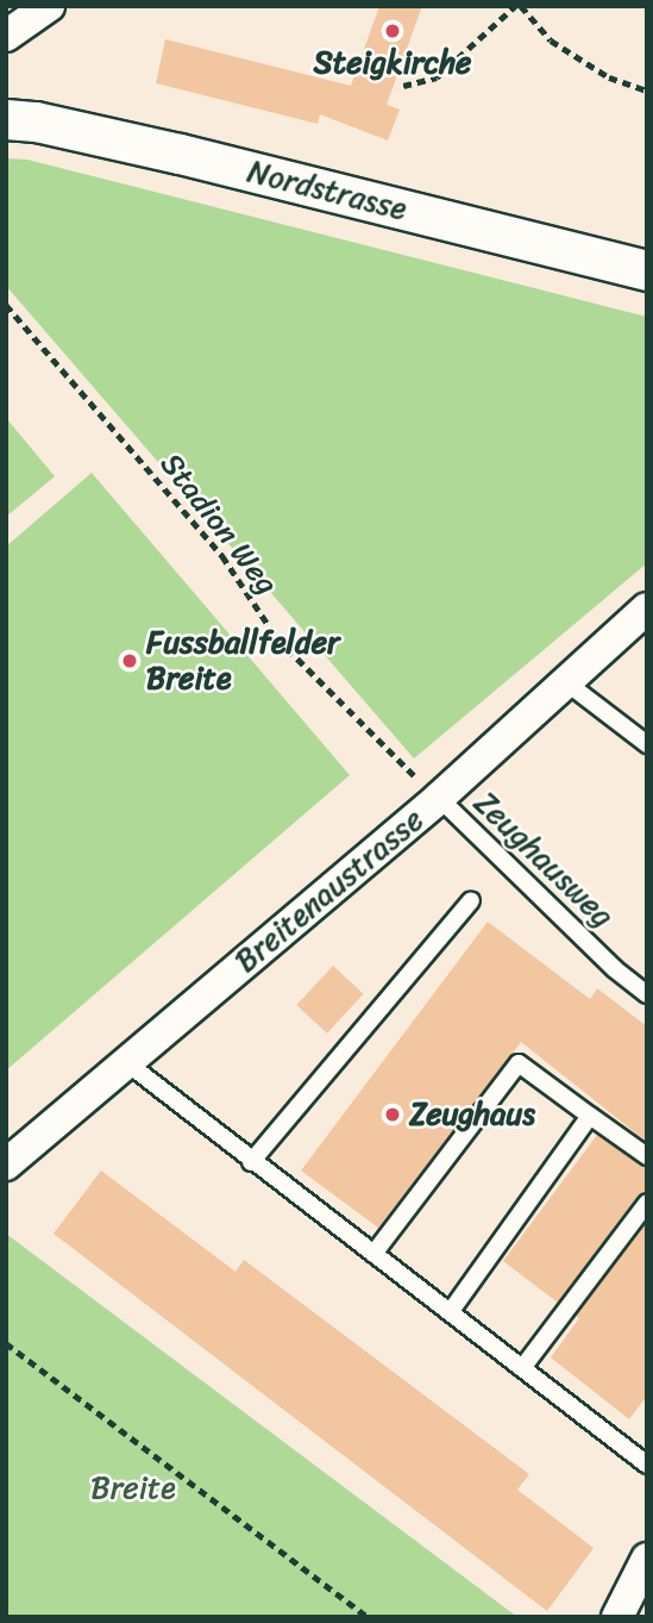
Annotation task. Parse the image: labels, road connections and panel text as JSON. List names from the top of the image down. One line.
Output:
{"streets":{"street":["Nordstrasse","Breitenaustrasse"],"lane":["Zeughausweg"],"path":["Stadion Weg"]},"crossings":[["Stadion Weg","Zeughausweg"],["Stadion Weg","Breitenaustrasse"],["Zeughausweg","Breitenaustrasse"]],"parks":["Breite"],"places":["Steigkirche","Fussballfelder Breite","Zeughaus"]}
